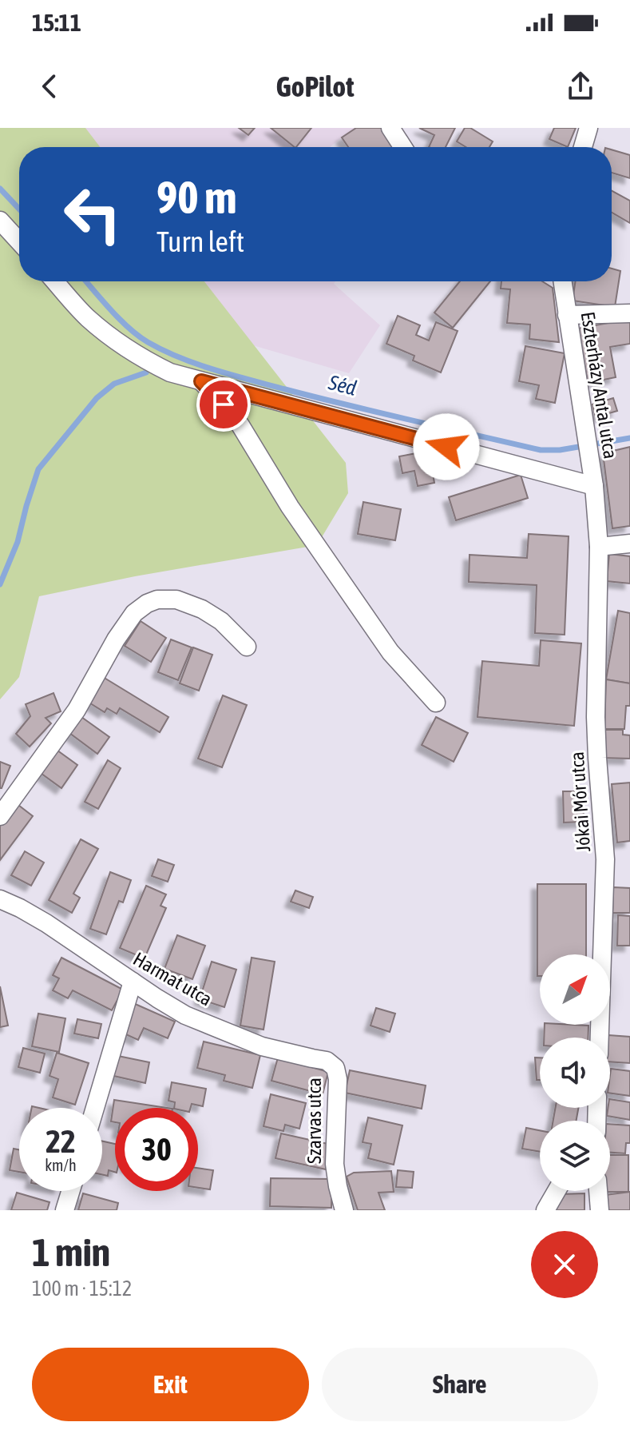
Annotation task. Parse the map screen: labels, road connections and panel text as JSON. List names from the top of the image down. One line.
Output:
{"streets":{"street":["Eszterházy Antal utca","Jókai Mór utca","Harmat utca","Szarvas utca"]},"crossings":[["Eszterházy Antal utca","Jókai Mór utca"],["Harmat utca","Szarvas utca"]],"water":["Séd"],"north":"top right","page":{"status":"15:11","header":"GoPilot","turn":["90 m","Turn left"],"speed":"22 km/h","limit":"30","heading":["1 min","100 m · 15:12"],"buttons":["Exit","Share"]}}
